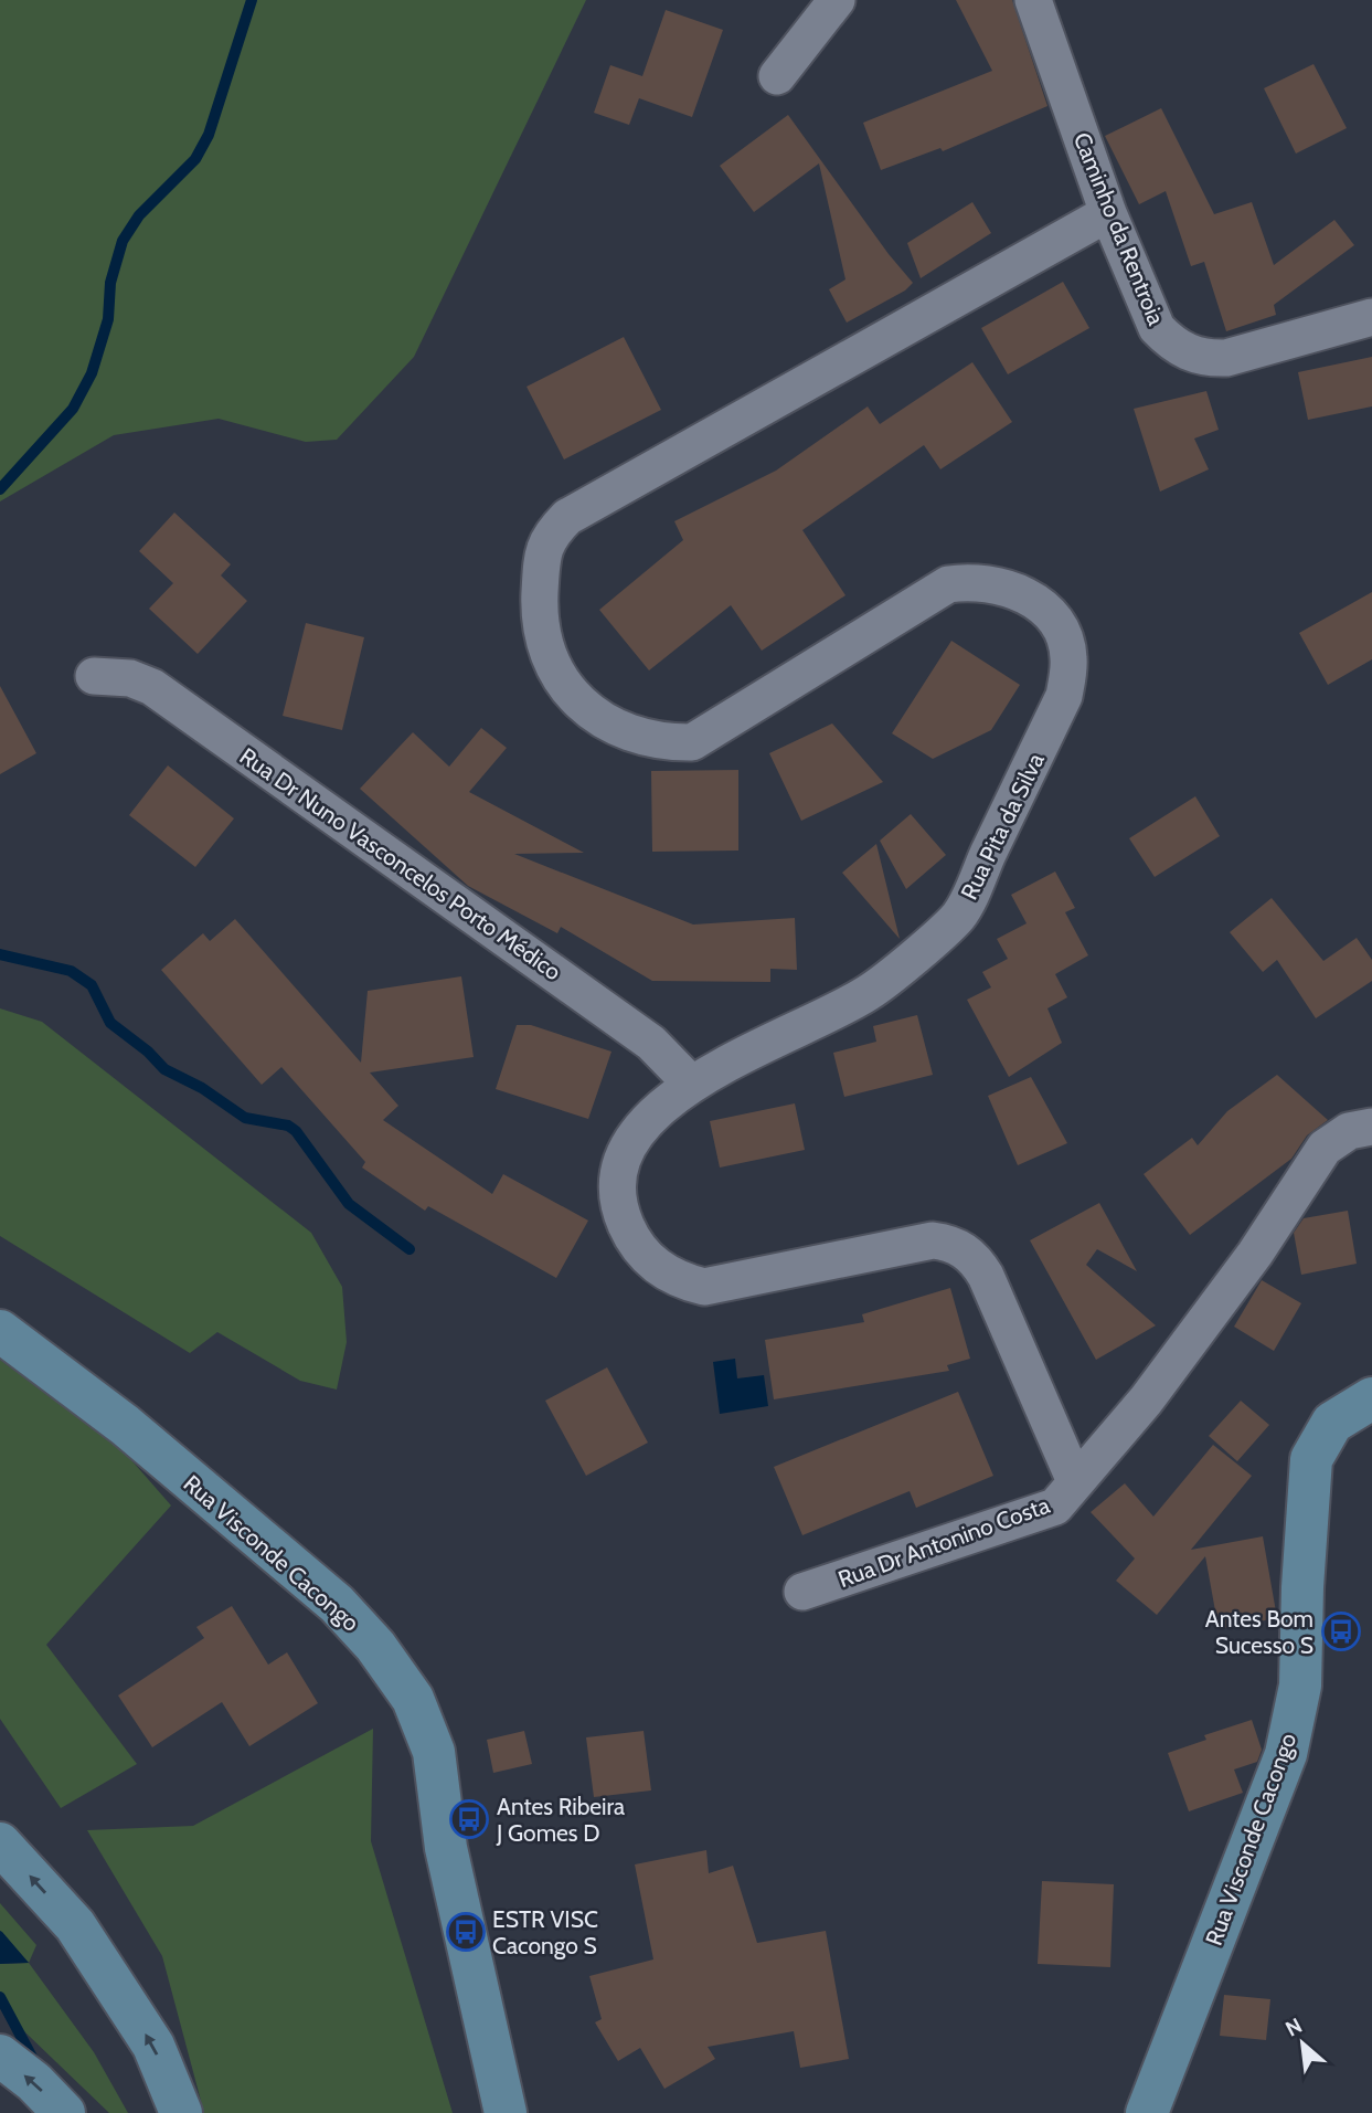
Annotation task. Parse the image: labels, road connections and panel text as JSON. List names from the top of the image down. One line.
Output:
{"streets":{"main road":["Rua Visconde Cacongo"],"street":["Caminho da Rentroia","Rua Pita da Silva","Rua Dr Nuno Vasconcelos Porto Médico","Rua Dr Antonino Costa"]},"crossings":[["Caminho da Rentroia","Rua Pita da Silva"],["Rua Pita da Silva","Rua Dr Nuno Vasconcelos Porto Médico"],["Rua Pita da Silva","Rua Dr Antonino Costa"]],"places":{"bus stop":["Antes Bom Sucesso S","Antes Ribeira J Gomes D","ESTR VISC Cacongo S"]},"north":"top left"}
